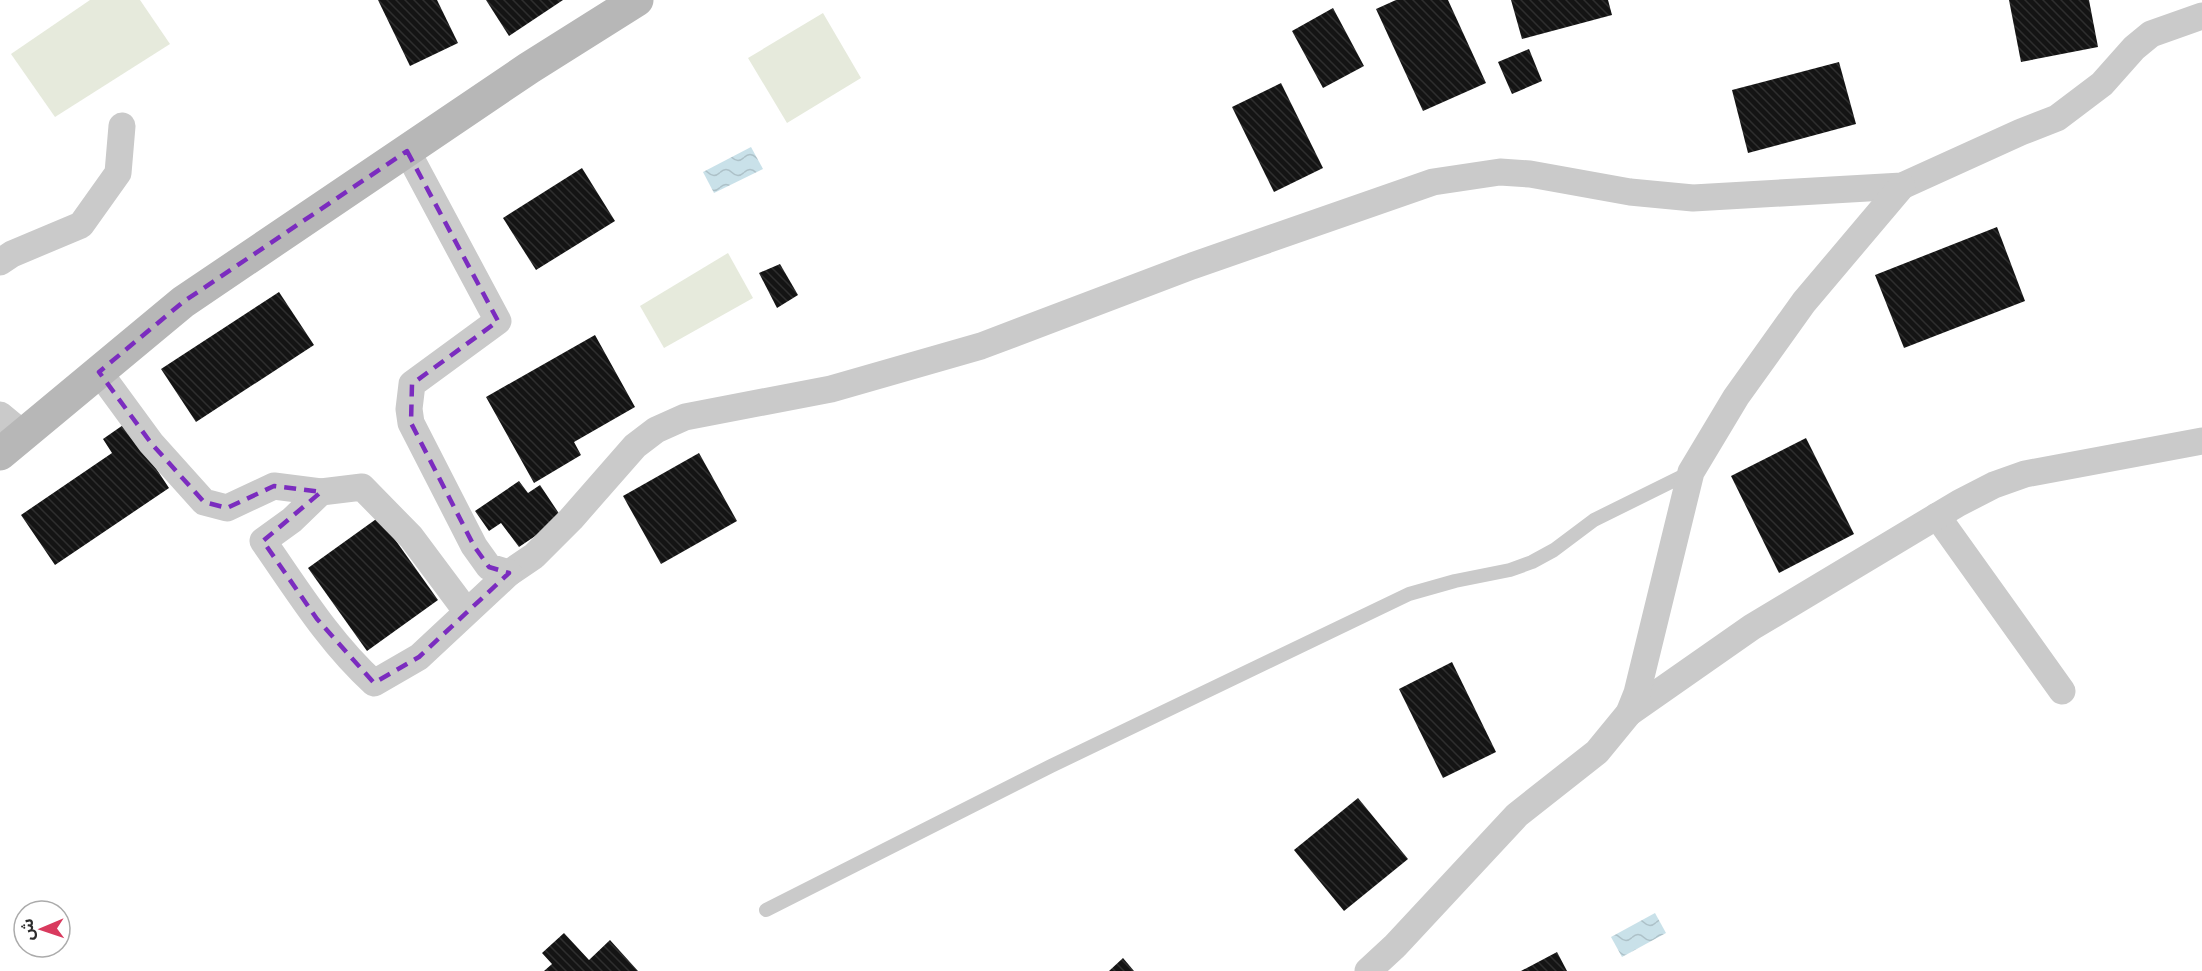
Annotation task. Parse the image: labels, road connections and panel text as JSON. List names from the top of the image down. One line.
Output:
{"north":"left"}
